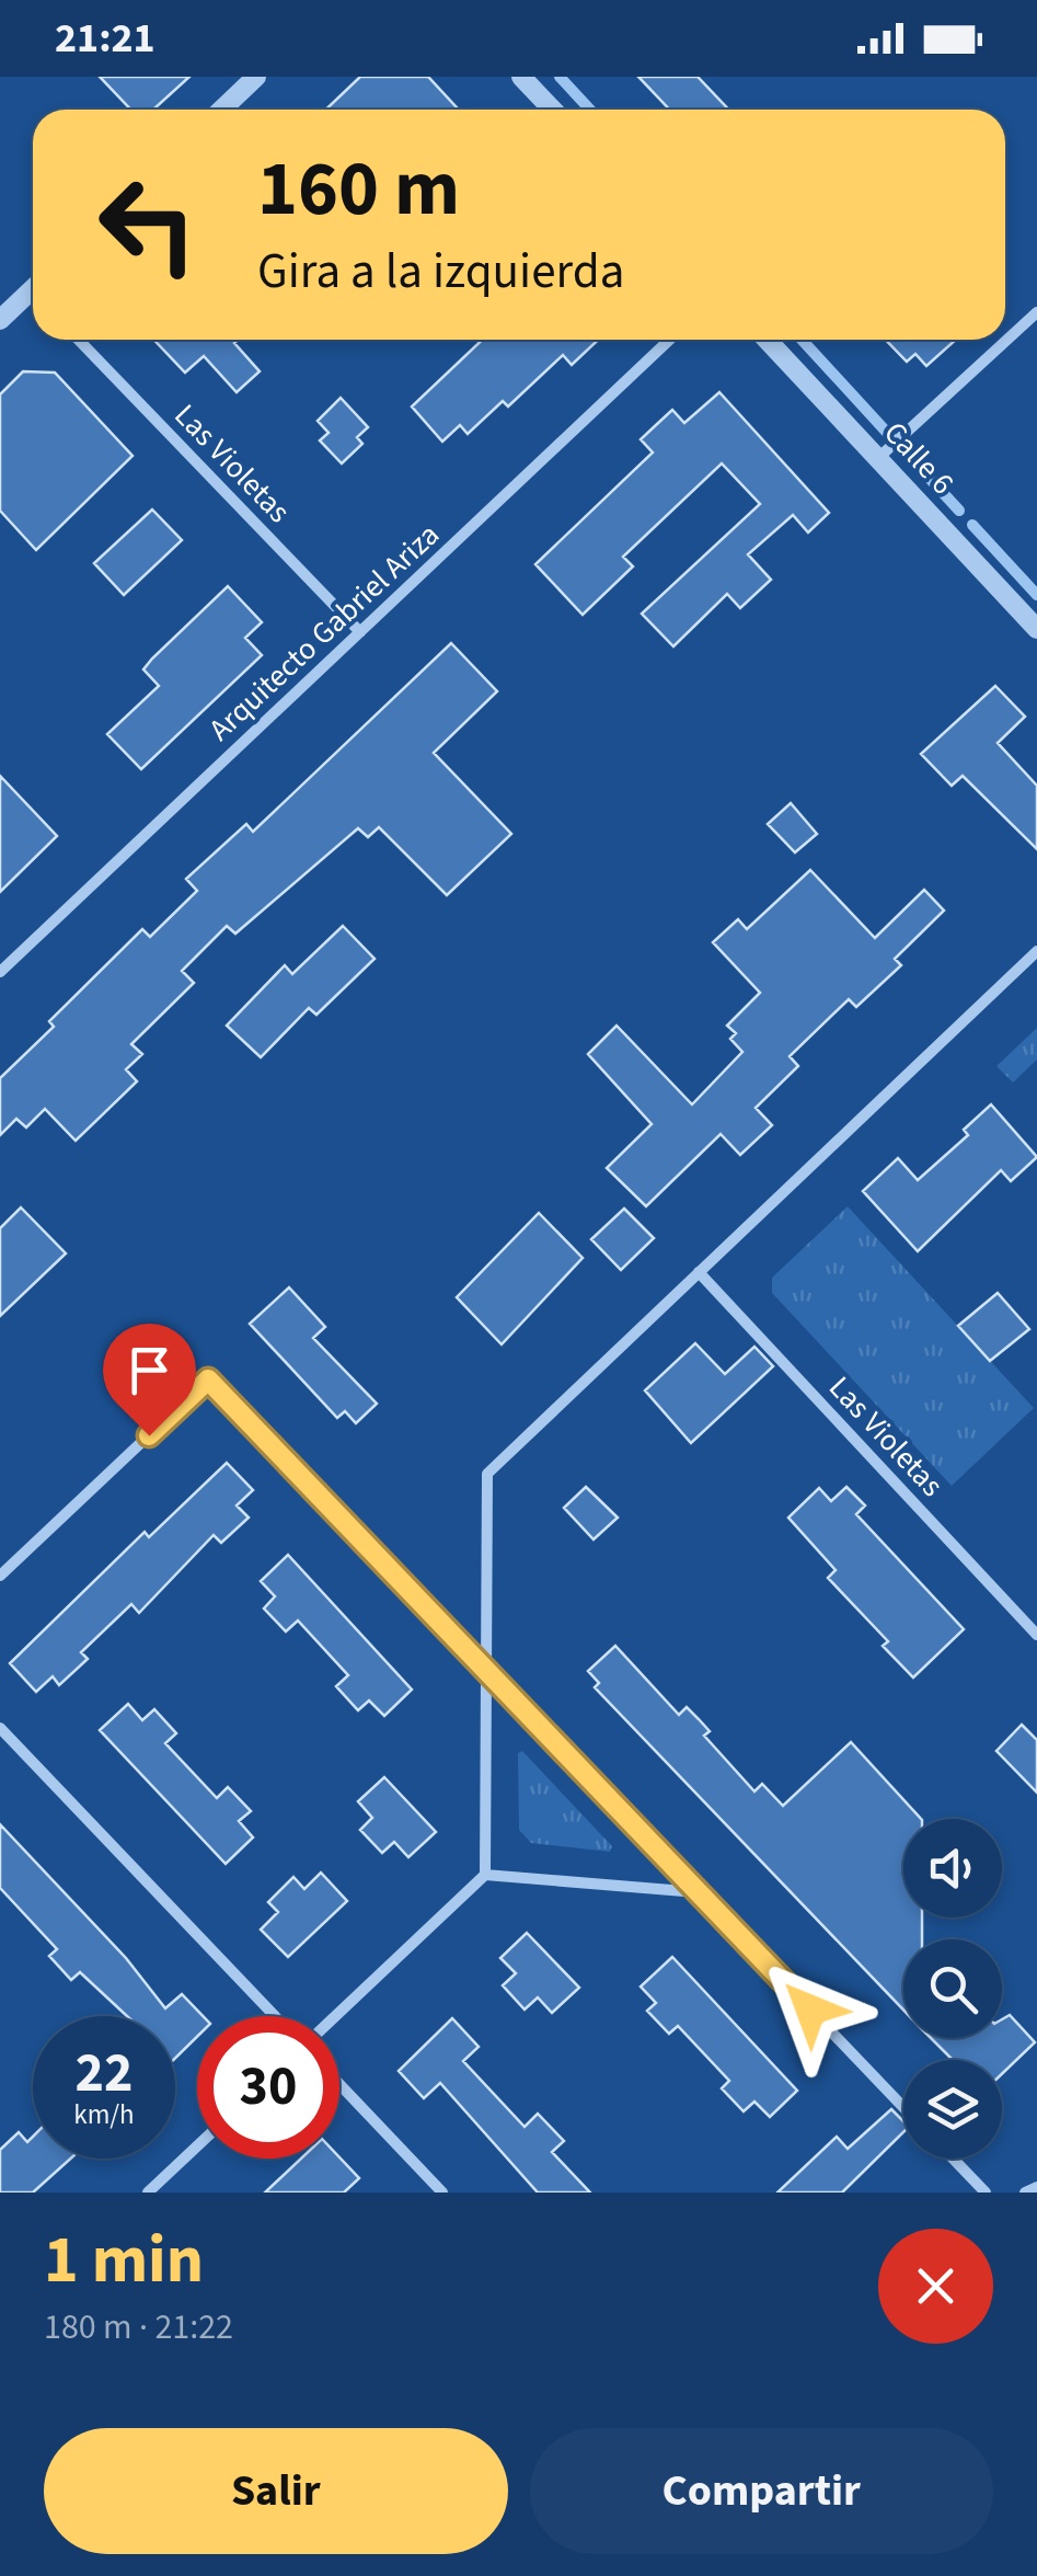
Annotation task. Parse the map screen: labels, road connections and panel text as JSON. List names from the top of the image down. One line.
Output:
{"streets":{"street":["Calle 6","Las Violetas","Arquitecto Gabriel Ariza"]},"crossings":[["Las Violetas","Arquitecto Gabriel Ariza"]],"page":{"status":"21:21","turn":["160 m","Gira a la izquierda"],"speed":"22 km/h","limit":"30","heading":["1 min","180 m · 21:22"],"buttons":["Salir","Compartir"]}}
